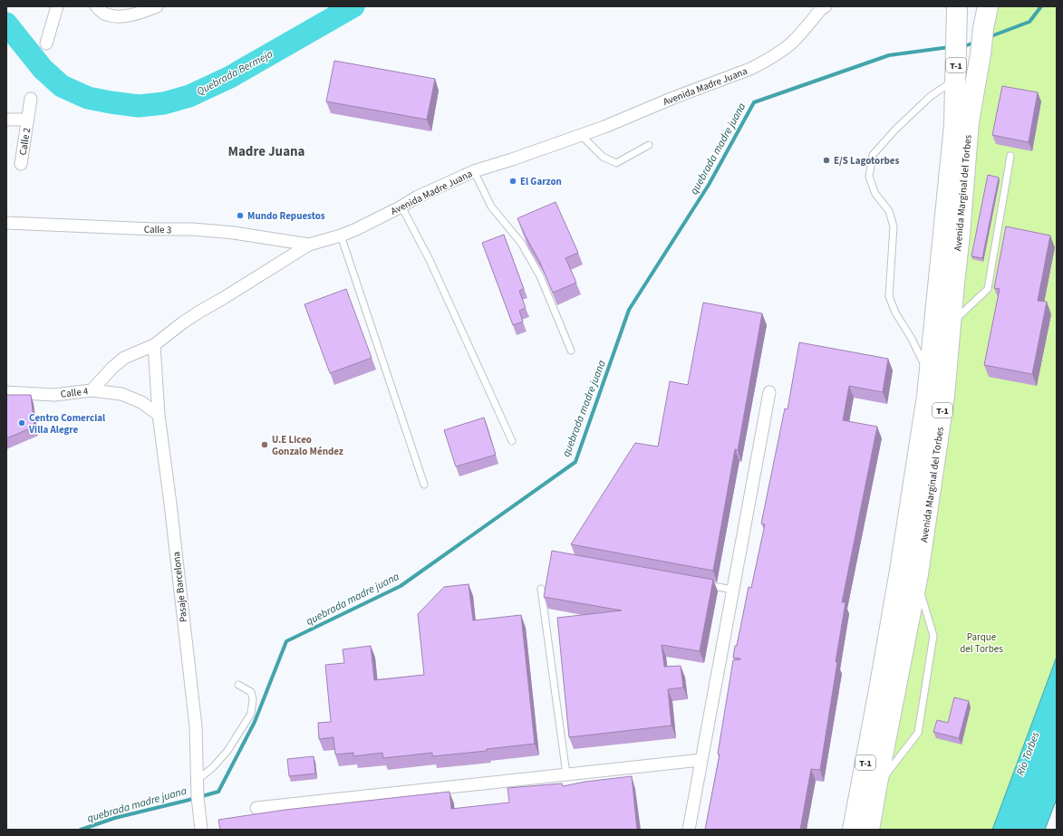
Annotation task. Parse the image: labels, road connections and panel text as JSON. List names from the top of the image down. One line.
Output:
{"streets":{"highway":["T-1","Avenida Marginal del Torbes"],"street":["Avenida Madre Juana","Calle 2","Calle 3","Calle 4","Pasaje Barcelona"]},"crossings":[["Avenida Madre Juana","Calle 3"],["Avenida Madre Juana","Calle 4"],["Avenida Madre Juana","Pasaje Barcelona"],["Calle 4","Pasaje Barcelona"]],"districts":["Madre Juana"],"water":["Quebrada Bermeja","quebrada madre juana","Río Torbes"],"parks":["Parque del Torbes"],"places":["E/S Lagotorbes","El Garzon","Mundo Repuestos","Centro Comercial Villa Alegre","U.E Liceo Gonzalo Méndez"]}
